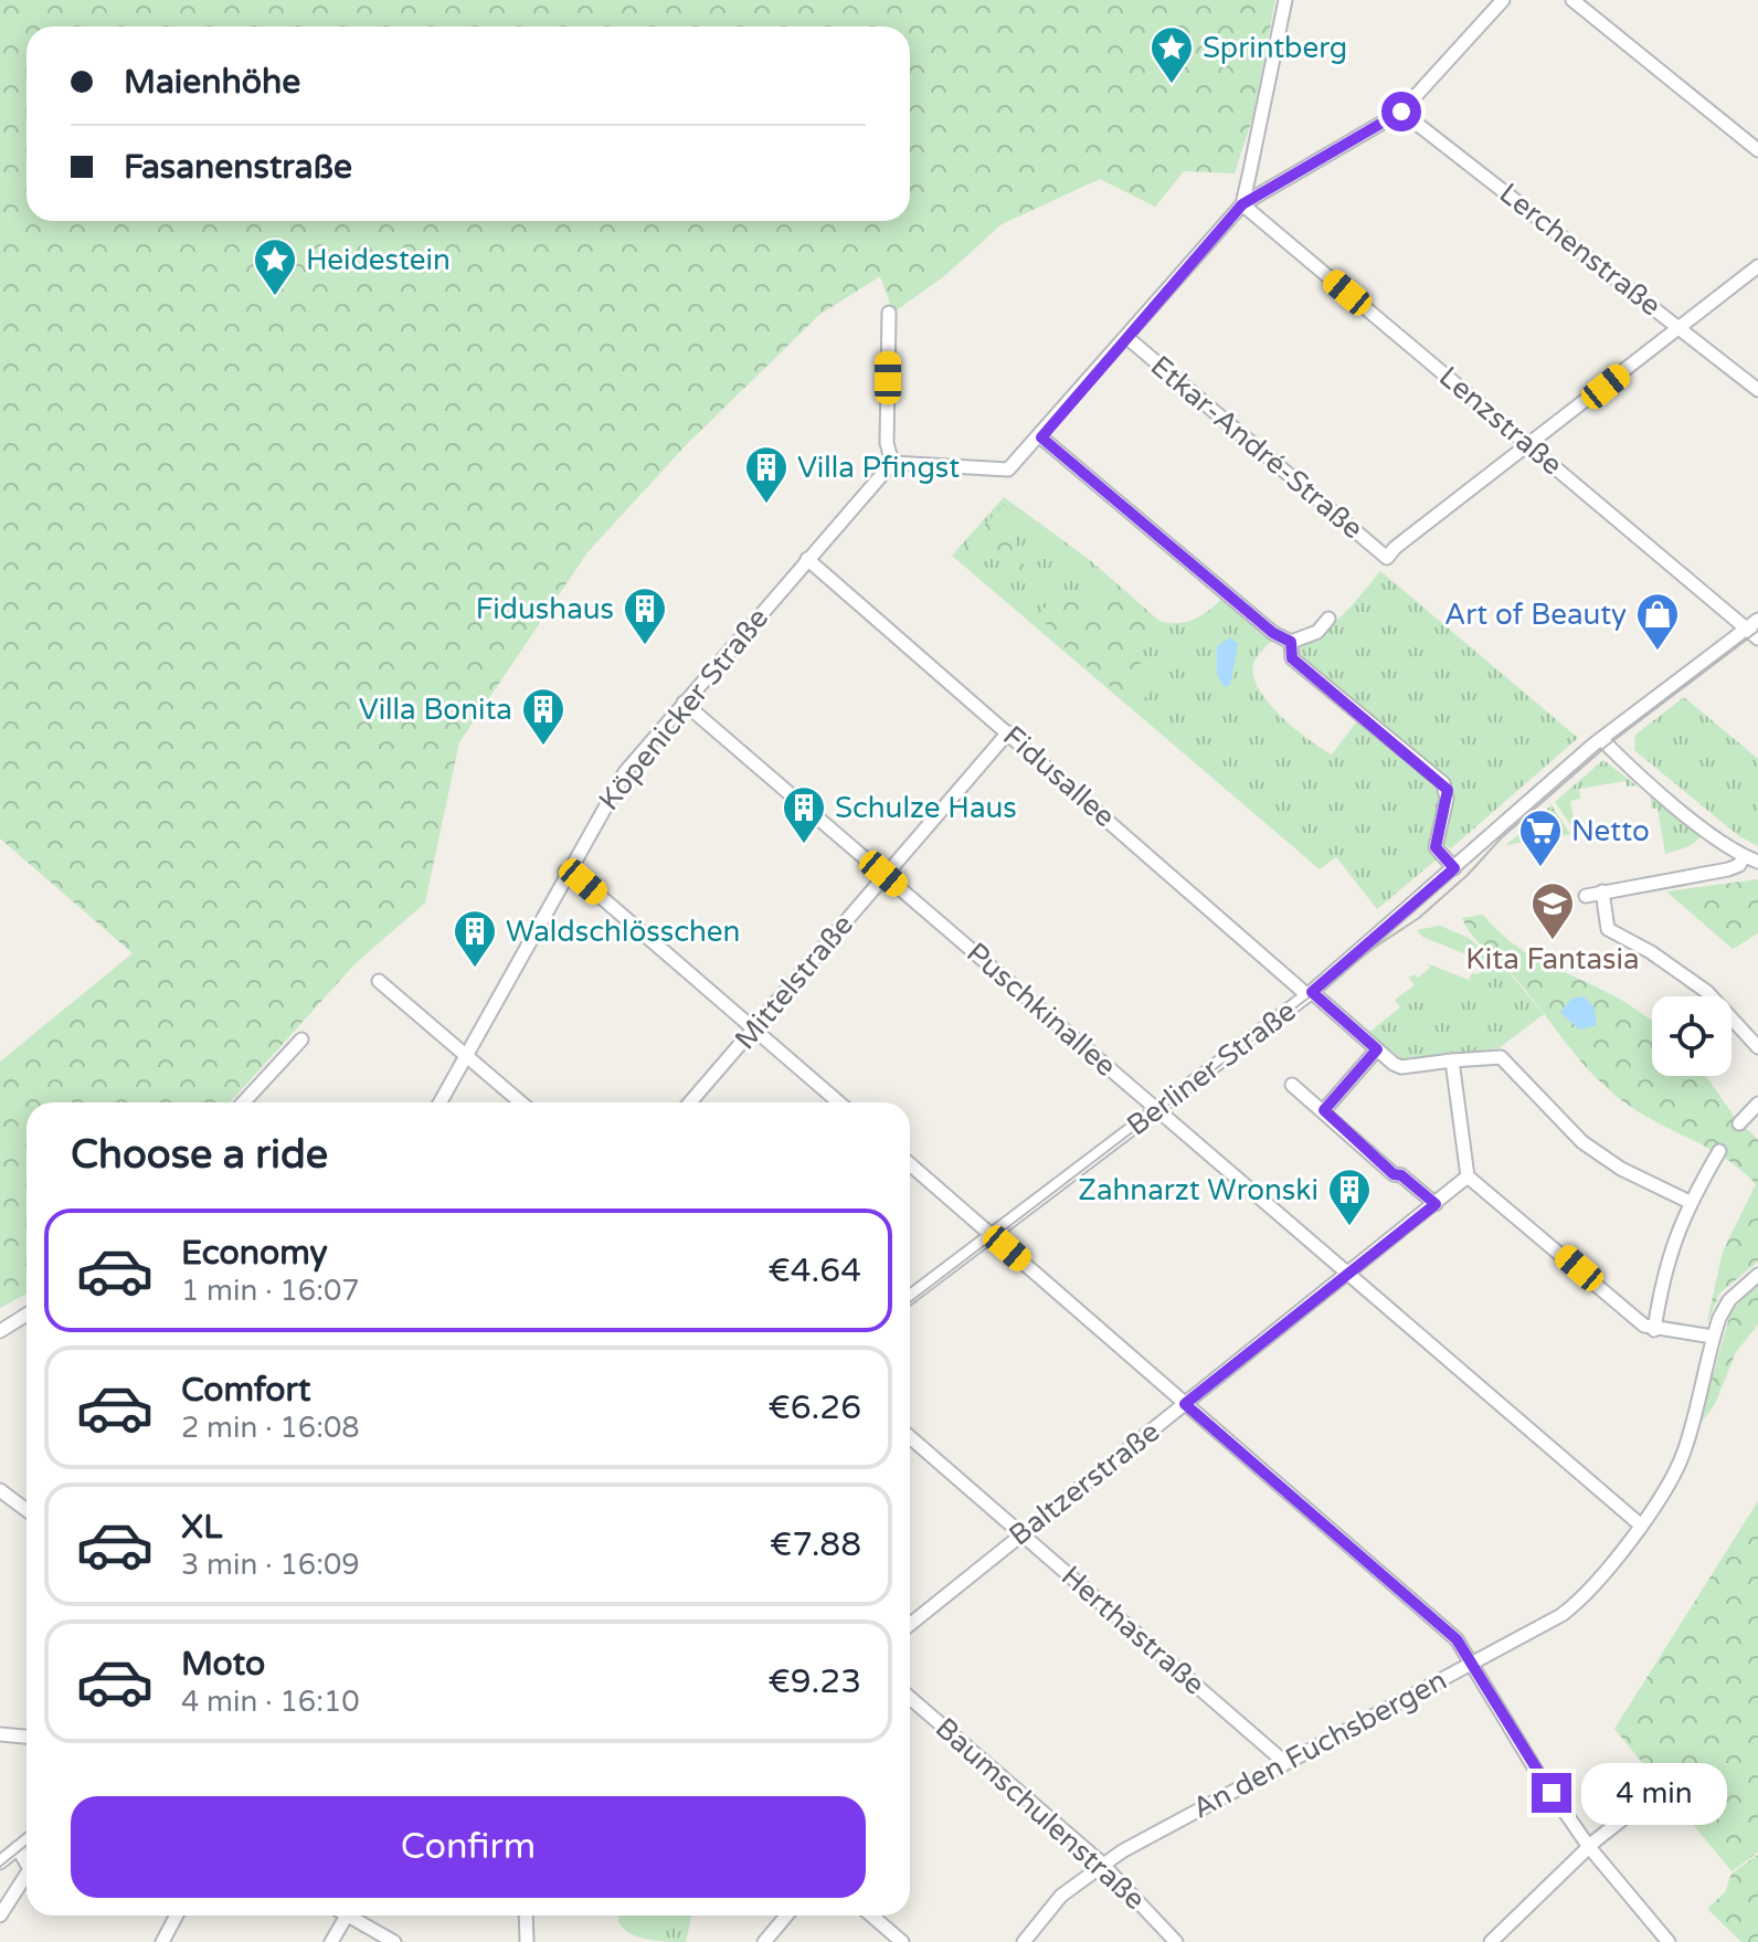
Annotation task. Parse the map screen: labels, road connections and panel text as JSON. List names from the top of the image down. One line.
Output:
{"streets":{"street":["Lerchenstraße","Lenzstraße","Etkar-André-Straße","Köpenicker Straße","Fidusallee","Mittelstraße","Puschkinallee","Berliner Straße","Baltzerstraße","Herthastraße","An den Fuchsbergen","Baumschulenstraße"]},"crossings":[["Lenzstraße","Etkar-André-Straße"],["Lenzstraße","Berliner Straße"],["Köpenicker Straße","Fidusallee"],["Köpenicker Straße","Puschkinallee"],["Fidusallee","Mittelstraße"],["Fidusallee","Berliner Straße"],["Mittelstraße","Puschkinallee"],["Puschkinallee","Berliner Straße"],["Puschkinallee","Baltzerstraße"],["Puschkinallee","An den Fuchsbergen"],["Baltzerstraße","Herthastraße"],["Herthastraße","An den Fuchsbergen"],["An den Fuchsbergen","Baumschulenstraße"]],"places":{"place":["Sprintberg","Heidestein"],"building":["Villa Pfingst","Fidushaus","Villa Bonita","Schulze Haus","Waldschlösschen","Zahnarzt Wronski"],"shop":["Art of Beauty"],"supermarket":["Netto"],"school or university":["Kita Fantasia"]},"page":{"banner":["Maienhöhe","Fasanenstraße"],"heading":"Choose a ride","list":[{"name":"Economy","note":"1 min · 16:07","value":"€4.64"},{"name":"Comfort","note":"2 min · 16:08","value":"€6.26"},{"name":"XL","note":"3 min · 16:09","value":"€7.88"},{"name":"Moto","note":"4 min · 16:10","value":"€9.23"}],"bubble":"4 min","buttons":"Confirm"}}
